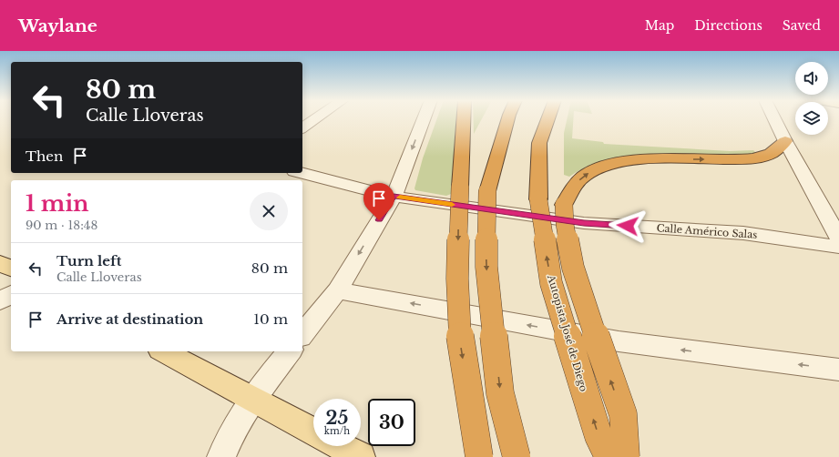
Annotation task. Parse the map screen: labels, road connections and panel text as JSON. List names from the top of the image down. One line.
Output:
{"streets":{"highway":["Autopista José de Diego"],"street":["Calle Américo Salas"]},"page":{"header":"Waylane","nav":["Map","Directions","Saved"],"turn":["80 m","Calle Lloveras"],"then":"Then","heading":["1 min","90 m · 18:48"],"list":[{"name":"Turn left","note":"Calle Lloveras","value":"80 m"},{"name":"Arrive at destination","value":"10 m"}],"speed":"25 km/h","limit":"30"}}
